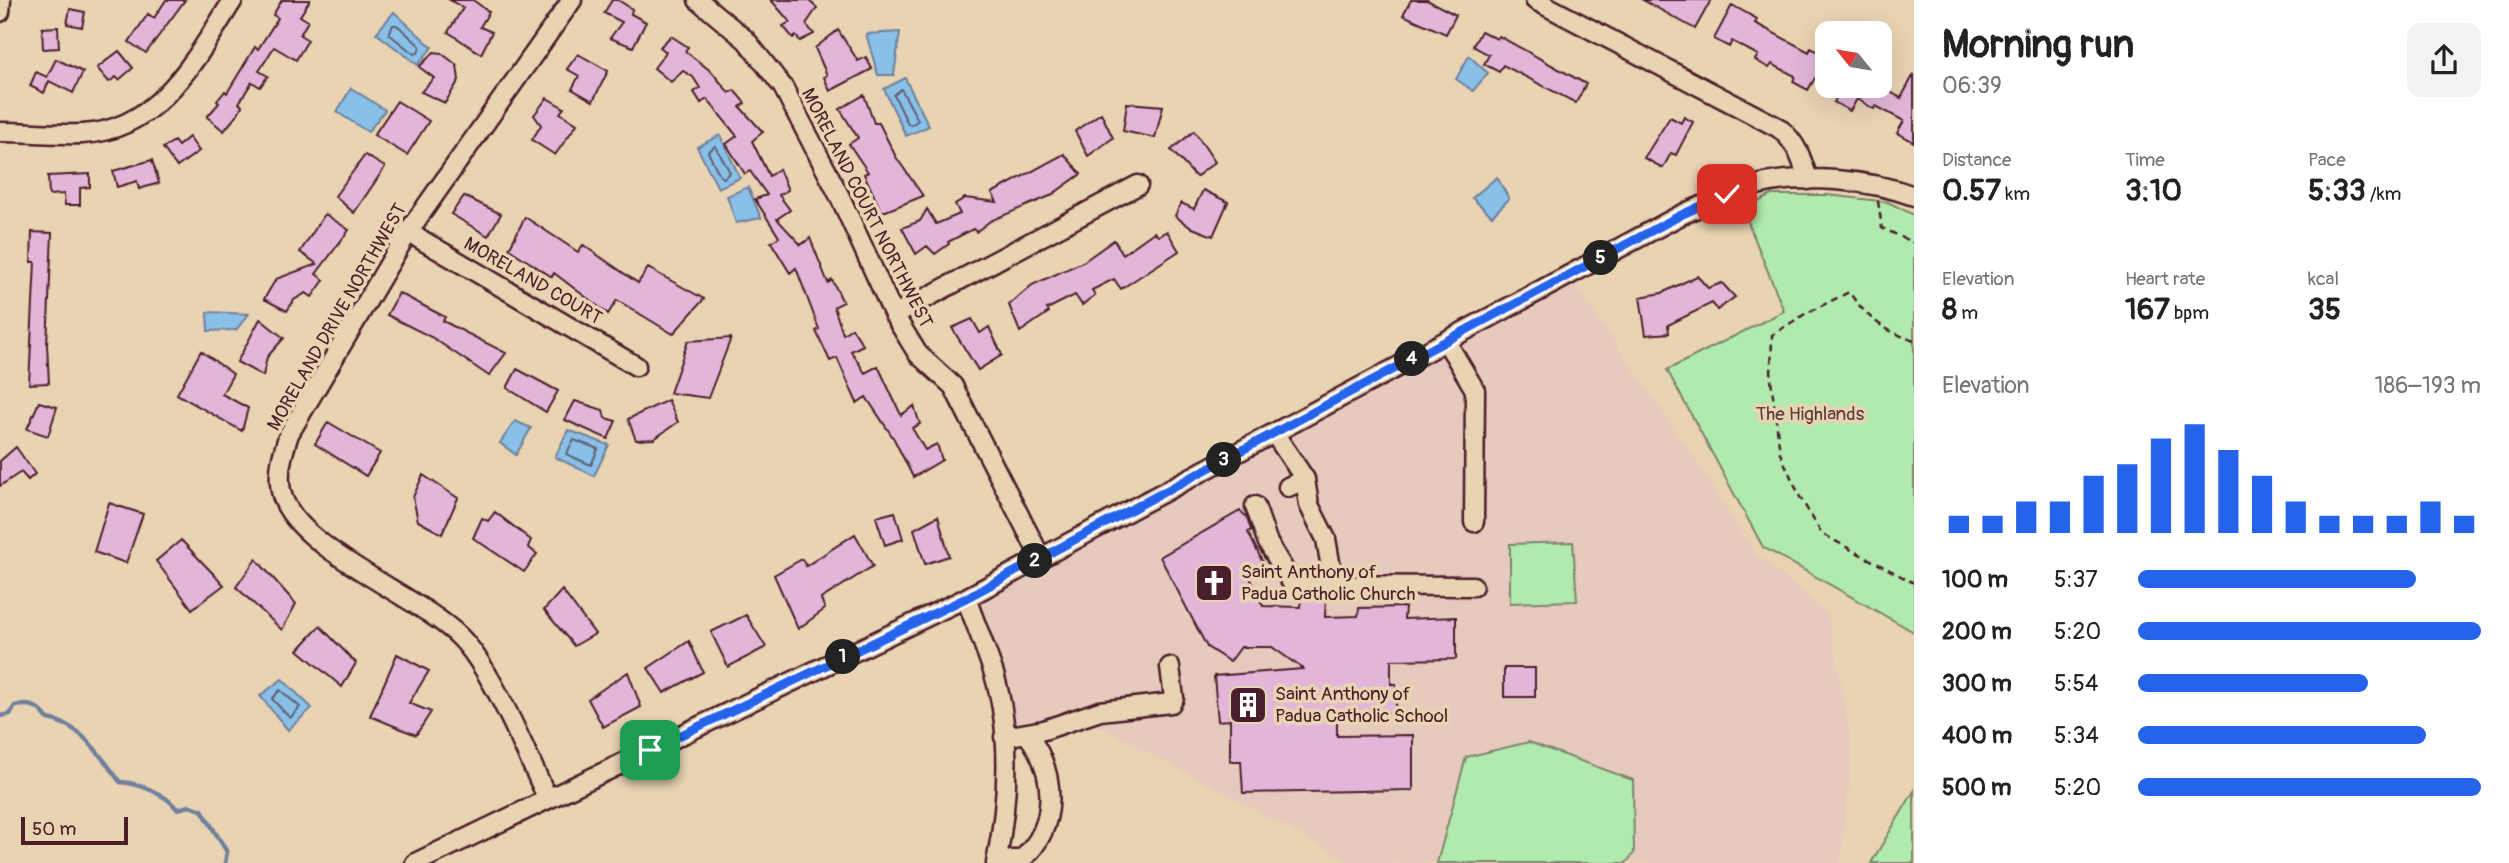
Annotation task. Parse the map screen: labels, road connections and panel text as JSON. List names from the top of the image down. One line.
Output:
{"streets":{"street":["MORELAND COURT NORTHWEST","MORELAND COURT","MORELAND DRIVE NORTHWEST"]},"crossings":[["MORELAND COURT","MORELAND DRIVE NORTHWEST"]],"parks":["The Highlands"],"places":{"church":["Saint Anthony of Padua Catholic Church"],"building":["Saint Anthony of Padua Catholic School"]},"scale_bar":"50 m","north":"top left","page":{"heading":["Morning run","06:39"],"stats":[["Distance","0.57 km"],["Time","3:10"],["Pace","5:33 /km"],["Elevation","8 m"],["Heart rate","167 bpm"],["kcal","35"]],"pins":["5","4","3","2","1"],"chart":["Elevation","186–193 m"],"list":[{"name":"100 m","note":"5:37"},{"name":"200 m","note":"5:20"},{"name":"300 m","note":"5:54"},{"name":"400 m","note":"5:34"},{"name":"500 m","note":"5:20"}],"scale":"50 m"}}
